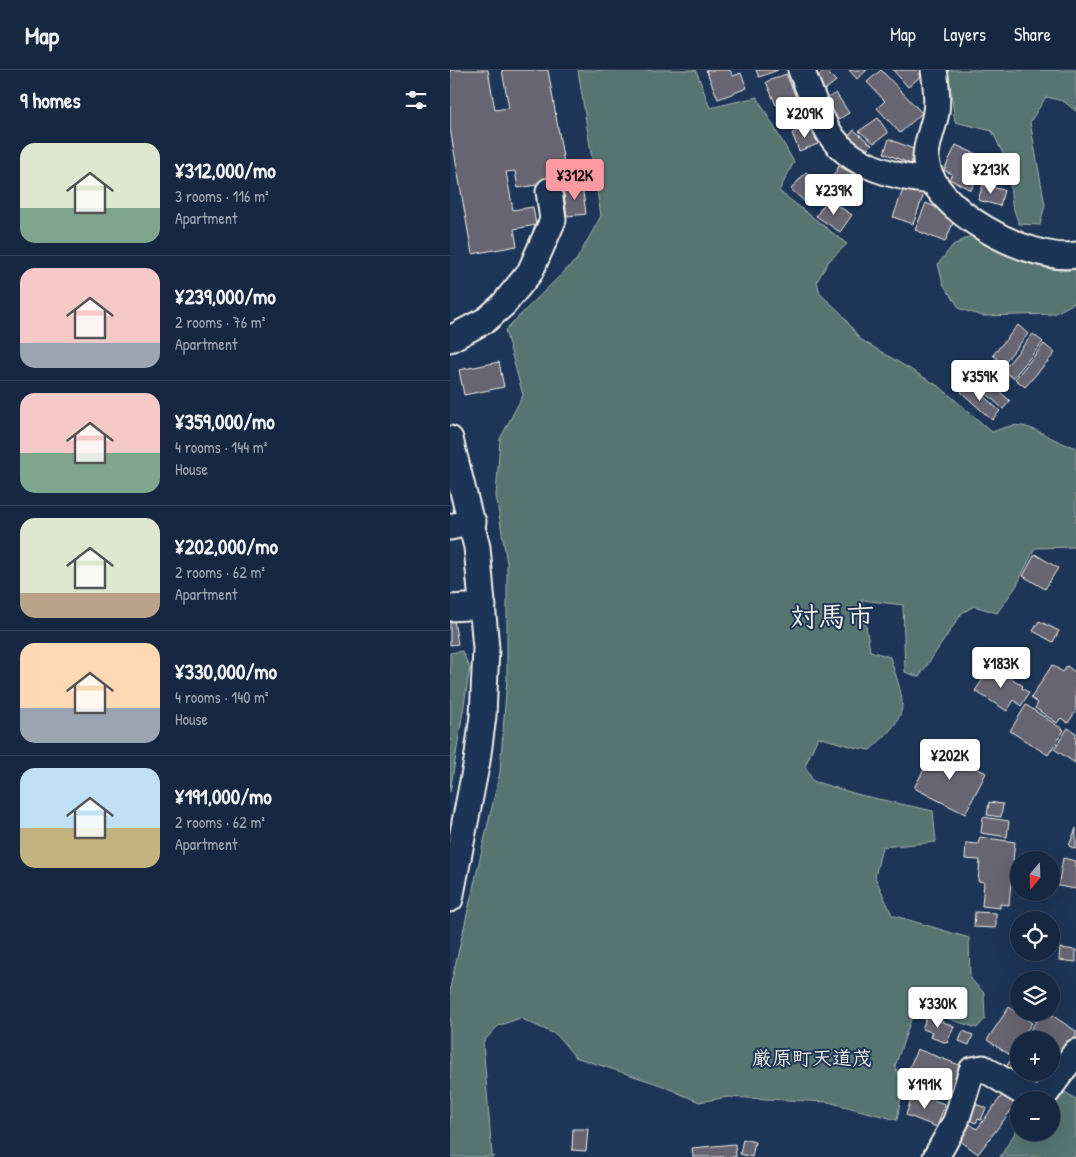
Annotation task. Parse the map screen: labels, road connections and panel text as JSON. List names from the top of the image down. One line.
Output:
{"districts":["対馬市","厳原町天道茂"],"north":"bottom","page":{"header":"Map","nav":["Map","Layers","Share"],"heading":"9 homes","price":["¥209K","¥213K","¥312K","¥239K","¥359K","¥183K","¥202K","¥330K","¥191K"],"list":[{"name":"¥312,000/mo","note":"3 rooms · 116 m² · Apartment"},{"name":"¥239,000/mo","note":"2 rooms · 76 m² · Apartment"},{"name":"¥359,000/mo","note":"4 rooms · 144 m² · House"},{"name":"¥202,000/mo","note":"2 rooms · 62 m² · Apartment"},{"name":"¥330,000/mo","note":"4 rooms · 140 m² · House"},{"name":"¥191,000/mo","note":"2 rooms · 62 m² · Apartment"}],"map_buttons":["+","−"]}}
